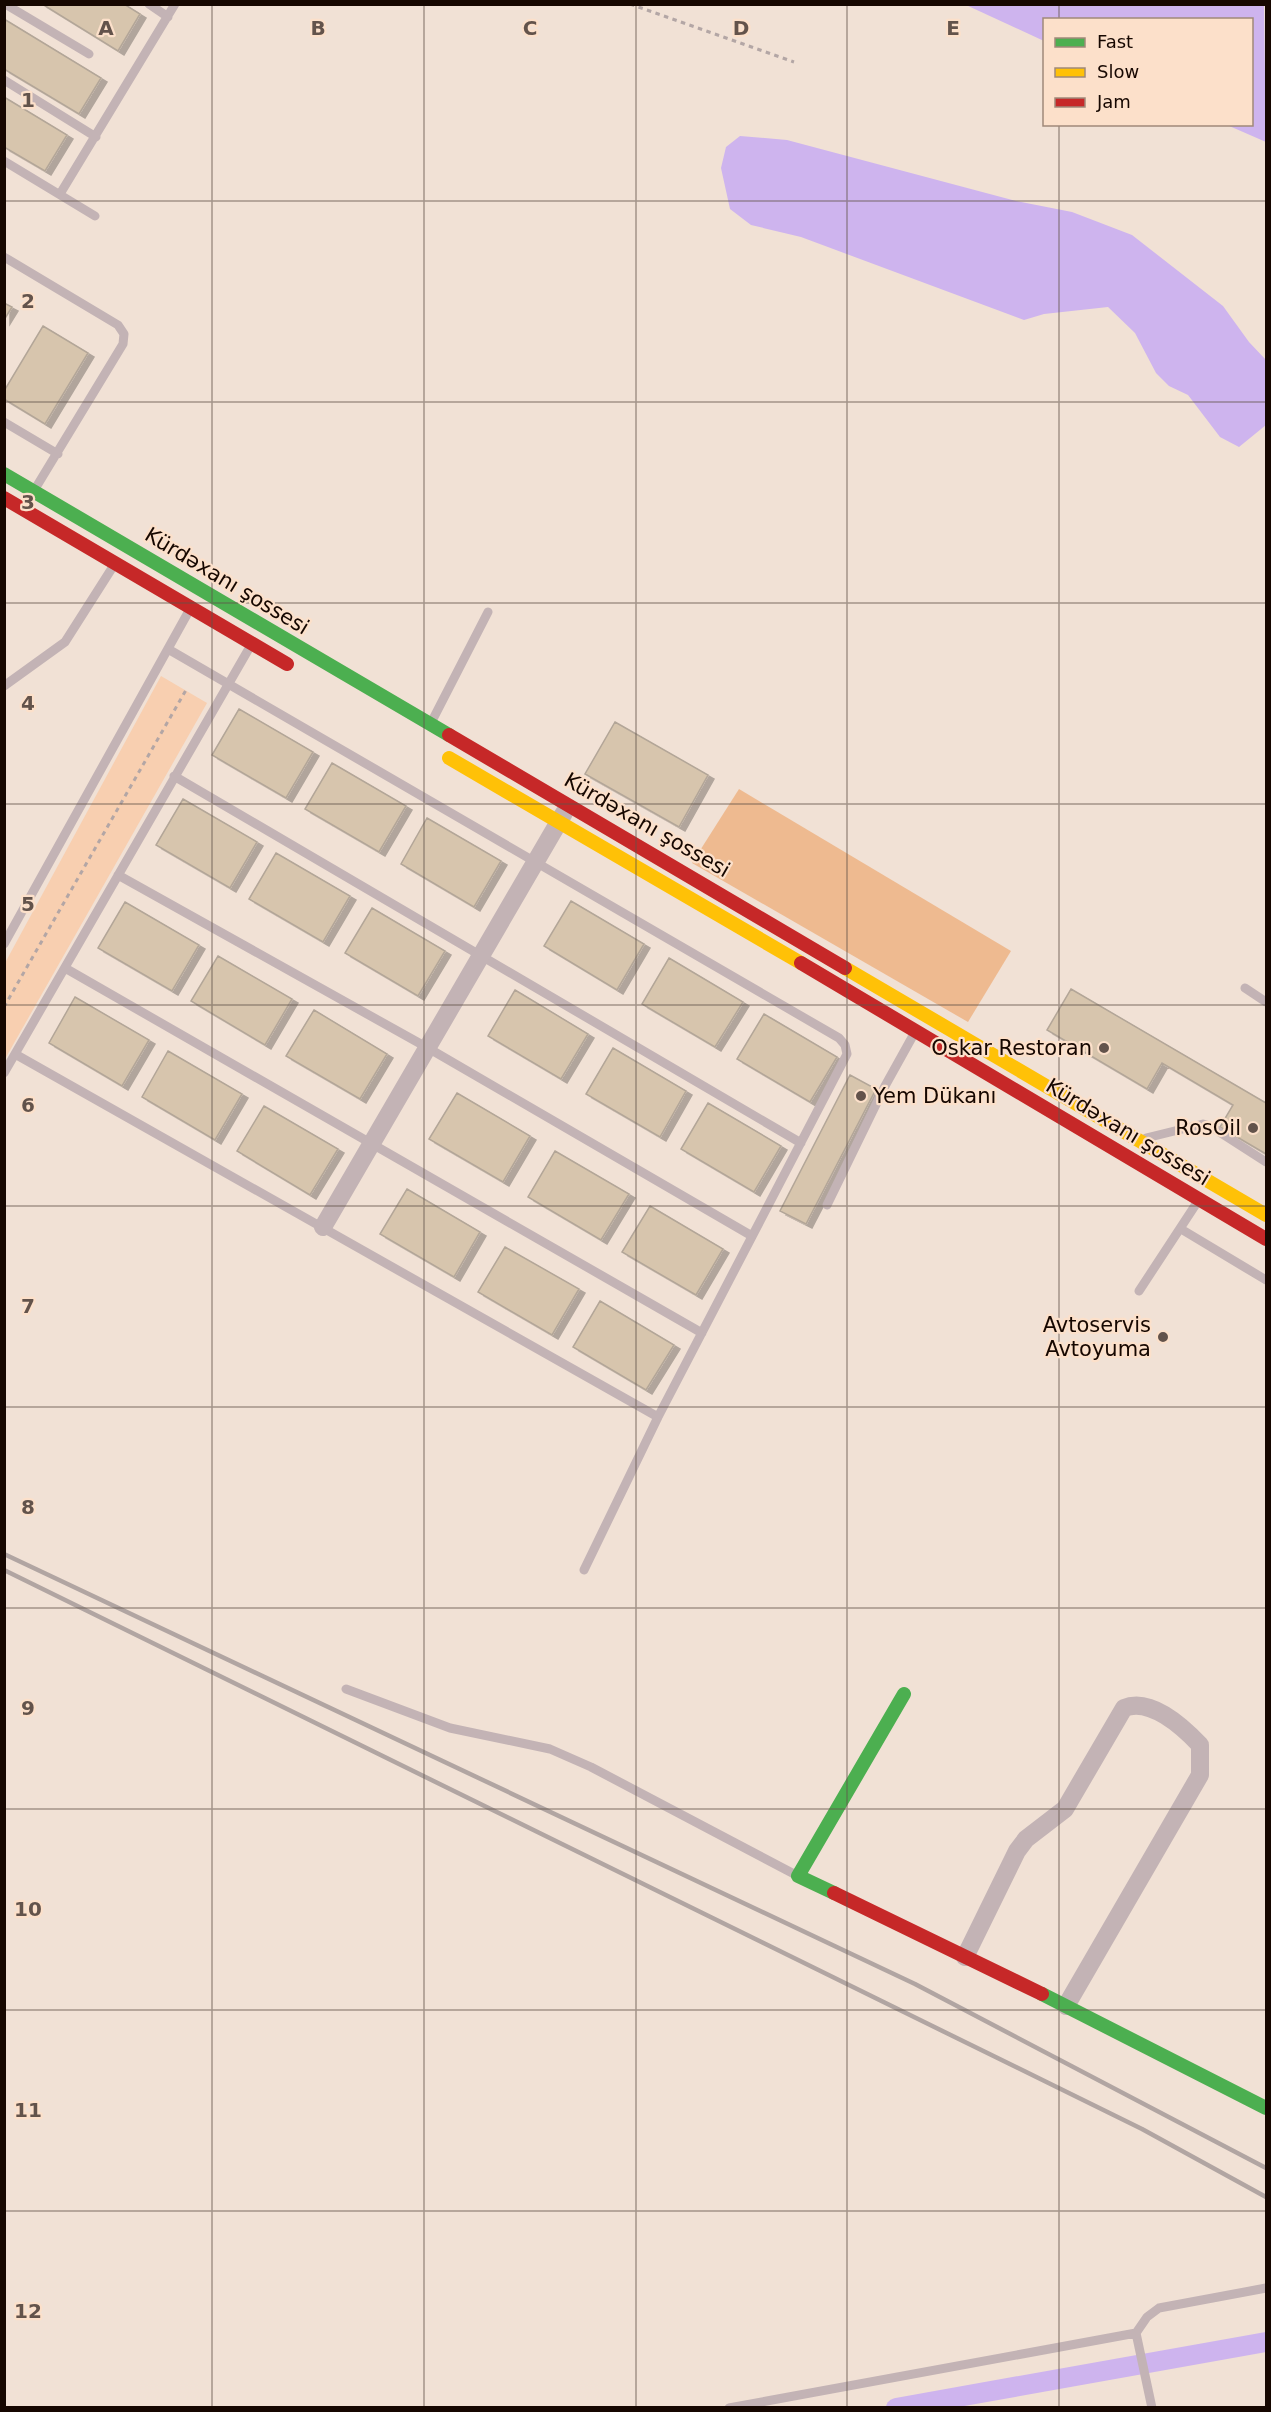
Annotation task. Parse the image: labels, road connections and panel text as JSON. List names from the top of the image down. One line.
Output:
{"streets":{"main road":["Kürdəxanı şossesi"]},"places":["Oskar Restoran","Yem Dükanı","RosOil","Avtoservis Avtoyuma"],"legend":["Fast","Slow","Jam"],"grid":{"columns":["A","B","C","D","E"],"rows":["1","2","3","4","5","6","7","8","9","10","11","12"]}}
